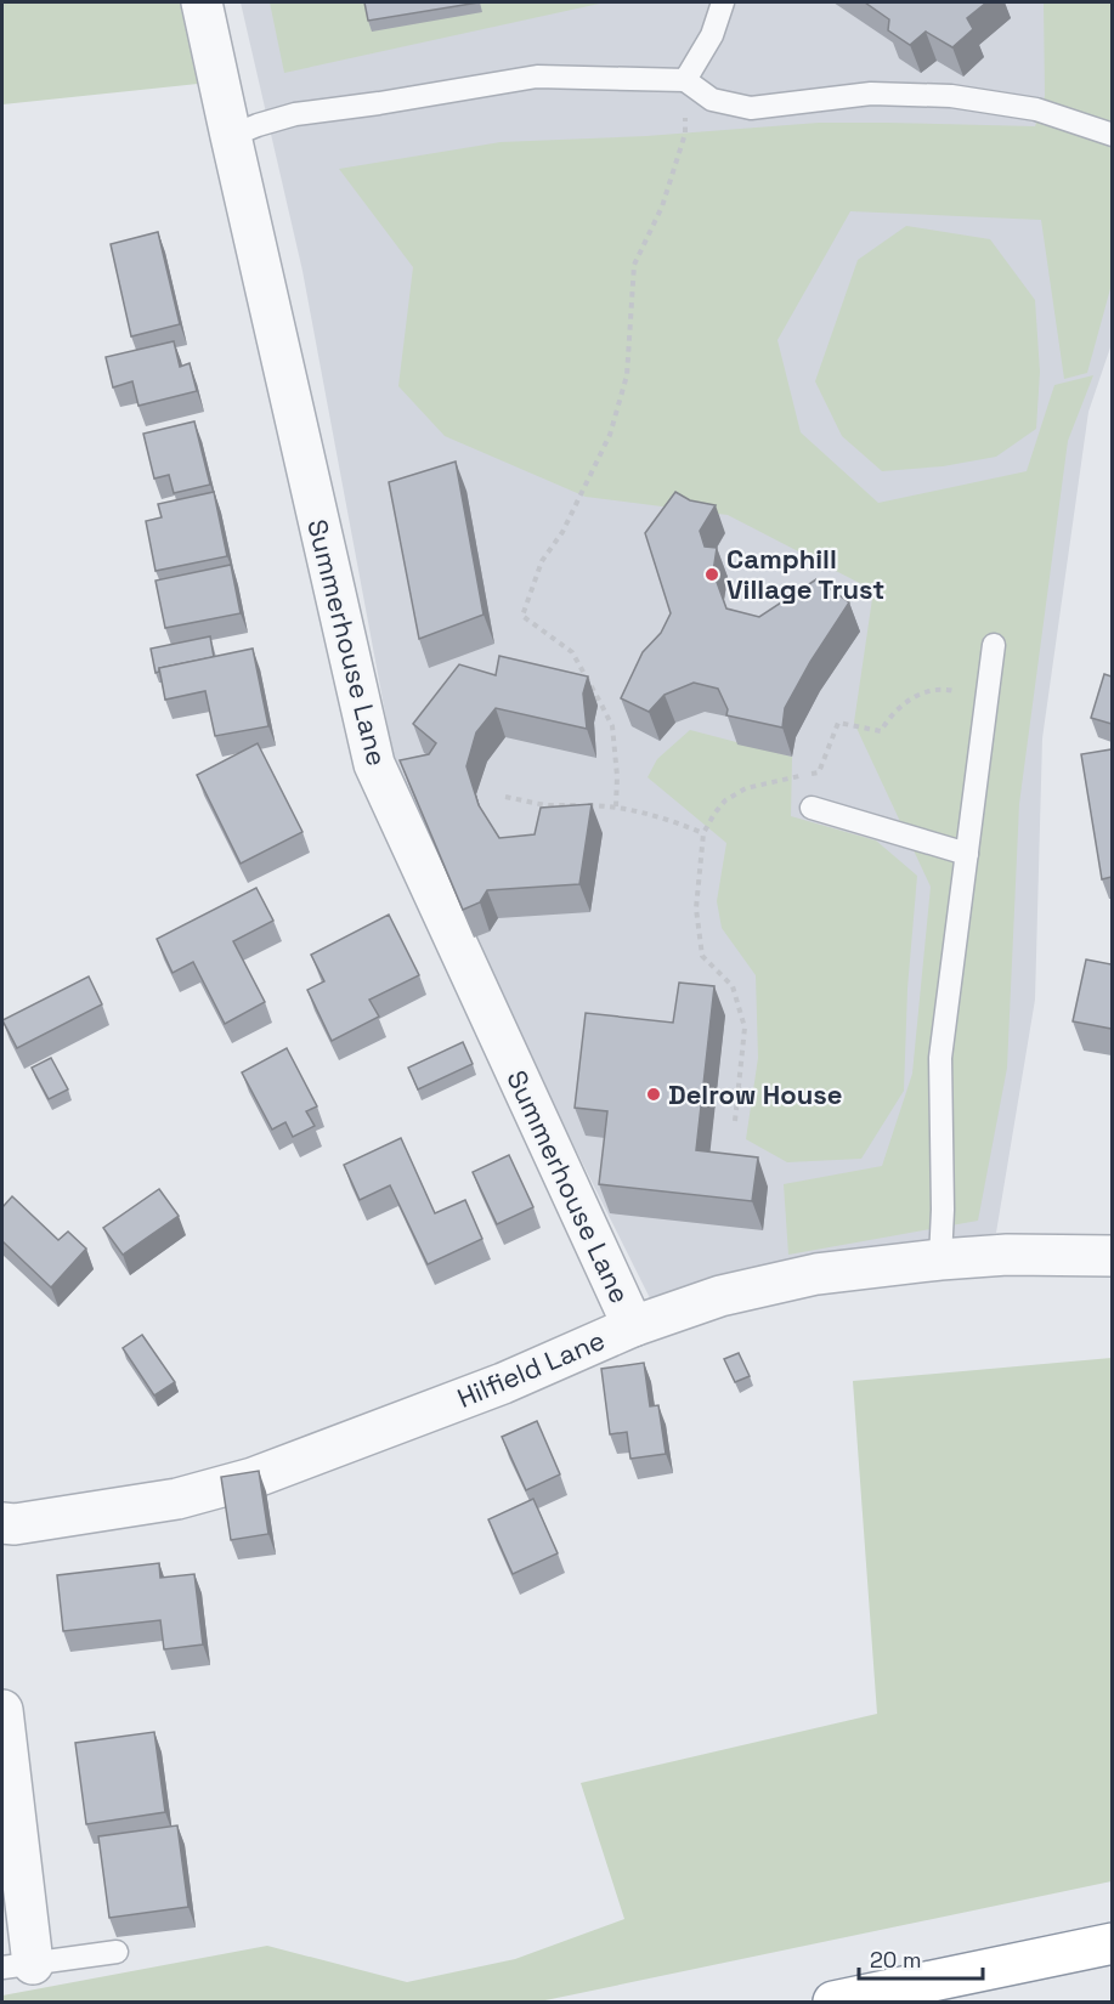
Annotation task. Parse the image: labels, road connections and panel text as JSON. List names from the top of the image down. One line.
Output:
{"streets":{"street":["Summerhouse Lane","Hilfield Lane"]},"crossings":[["Summerhouse Lane","Hilfield Lane"]],"places":["Camphill Village Trust","Delrow House"],"scale_bar":"20 m"}
